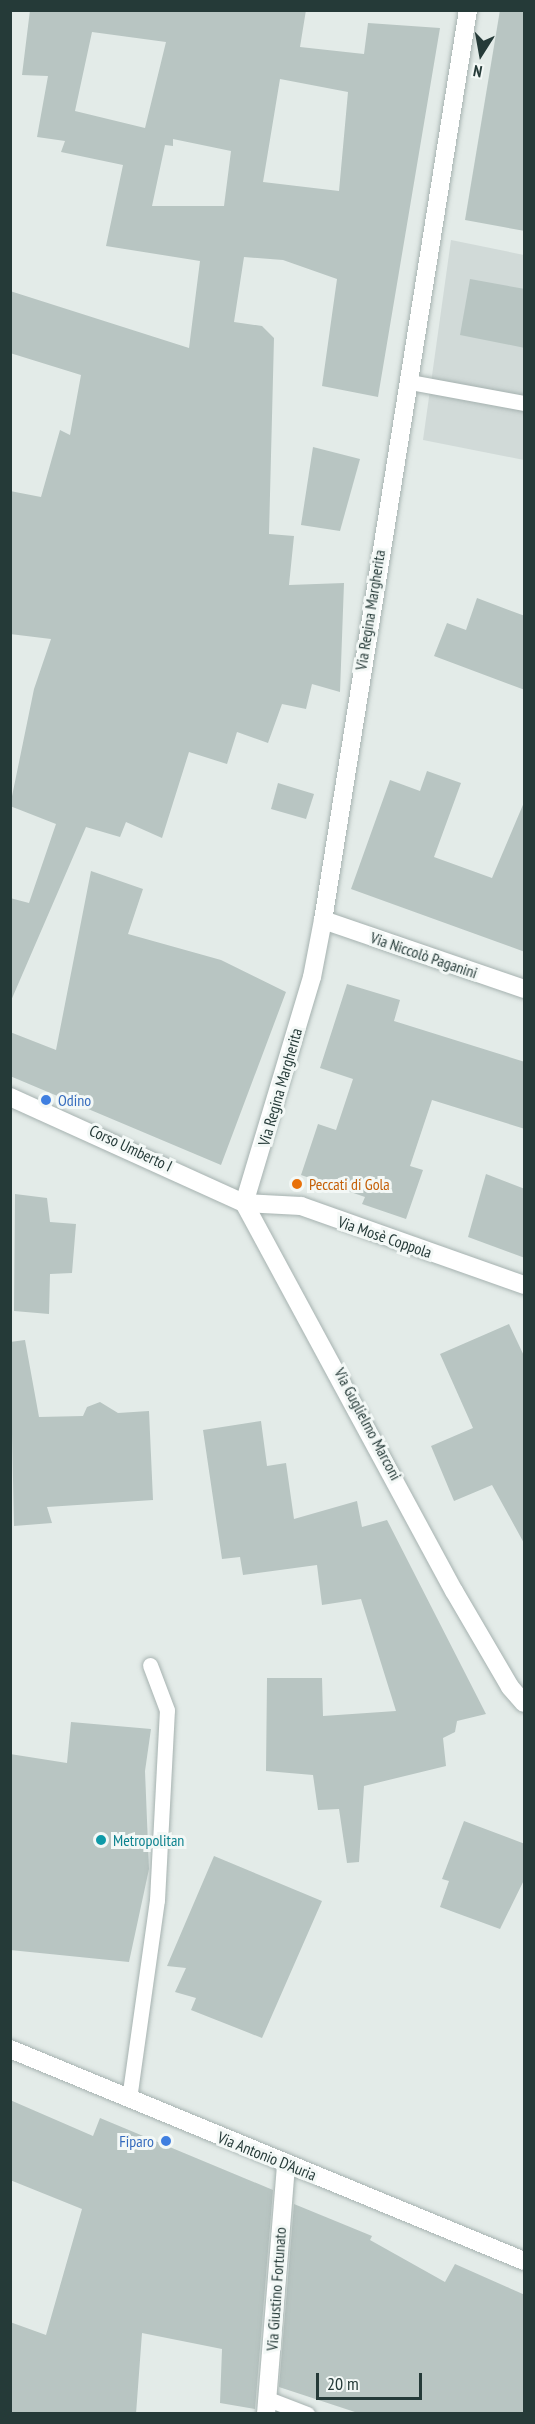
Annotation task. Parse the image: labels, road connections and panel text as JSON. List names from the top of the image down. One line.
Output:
{"streets":{"street":["Via Regina Margherita","Via Niccolò Paganini","Corso Umberto I","Via Mosè Coppola","Via Guglielmo Marconi","Via Antonio D'Auria","Via Giustino Fortunato"]},"crossings":[["Via Regina Margherita","Via Niccolò Paganini"],["Via Regina Margherita","Corso Umberto I"],["Via Regina Margherita","Via Mosè Coppola"],["Via Regina Margherita","Via Guglielmo Marconi"],["Corso Umberto I","Via Mosè Coppola"],["Corso Umberto I","Via Guglielmo Marconi"],["Via Mosè Coppola","Via Guglielmo Marconi"],["Via Antonio D'Auria","Via Giustino Fortunato"]],"places":["Odino","Peccati di Gola","Metropolitan","Fiparo"],"scale_bar":"20 m","north":"bottom"}
